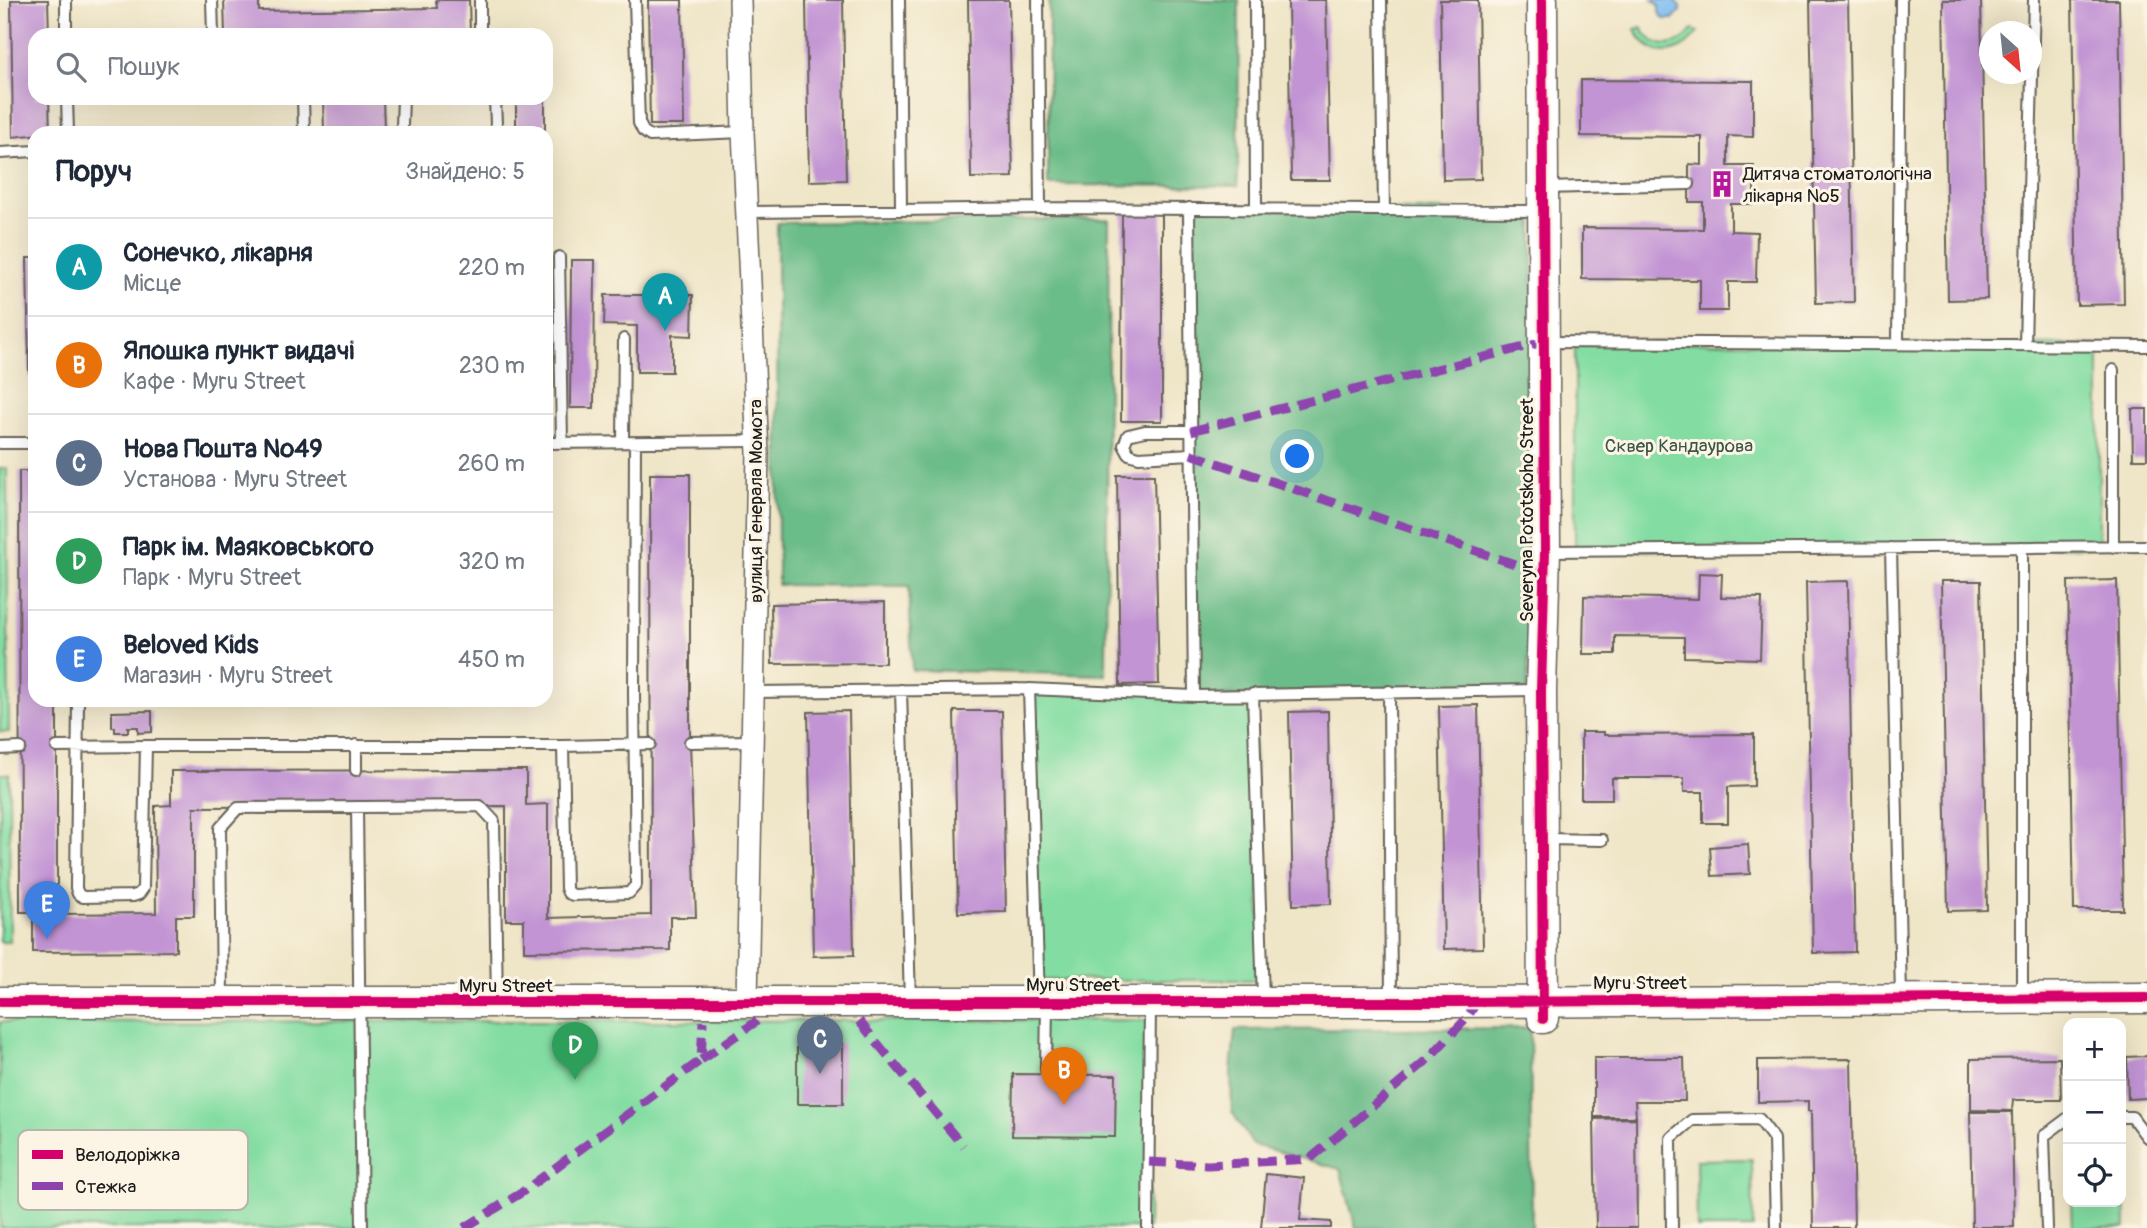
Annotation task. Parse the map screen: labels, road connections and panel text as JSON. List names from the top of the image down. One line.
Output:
{"streets":{"street":["вулиця Генерала Момота","Severyna Pototskoho Street","Myru Street"]},"crossings":[["вулиця Генерала Момота","Myru Street"],["Severyna Pototskoho Street","Myru Street"]],"parks":["Сквер Кандаурова"],"places":{"building":["Дитяча стоматологiчна лiкарня №5"]},"legend":["Велодоріжка","Стежка"],"north":"bottom right","page":{"search":"Пошук","heading":["Поруч","Знайдено: 5"],"list":[{"mark":"A","name":"Сонечко, лікарня","note":"Місце","value":"220 m"},{"mark":"B","name":"Япошка пункт видачі","note":"Кафе · Myru Street","value":"230 m"},{"mark":"C","name":"Нова Пошта №49","note":"Установа · Myru Street","value":"260 m"},{"mark":"D","name":"Парк ім. Маяковського","note":"Парк · Myru Street","value":"320 m"},{"mark":"E","name":"Beloved Kids","note":"Магазин · Myru Street","value":"450 m"}],"pins":["A","E","C","D","B"],"map_buttons":["+","−"]}}
